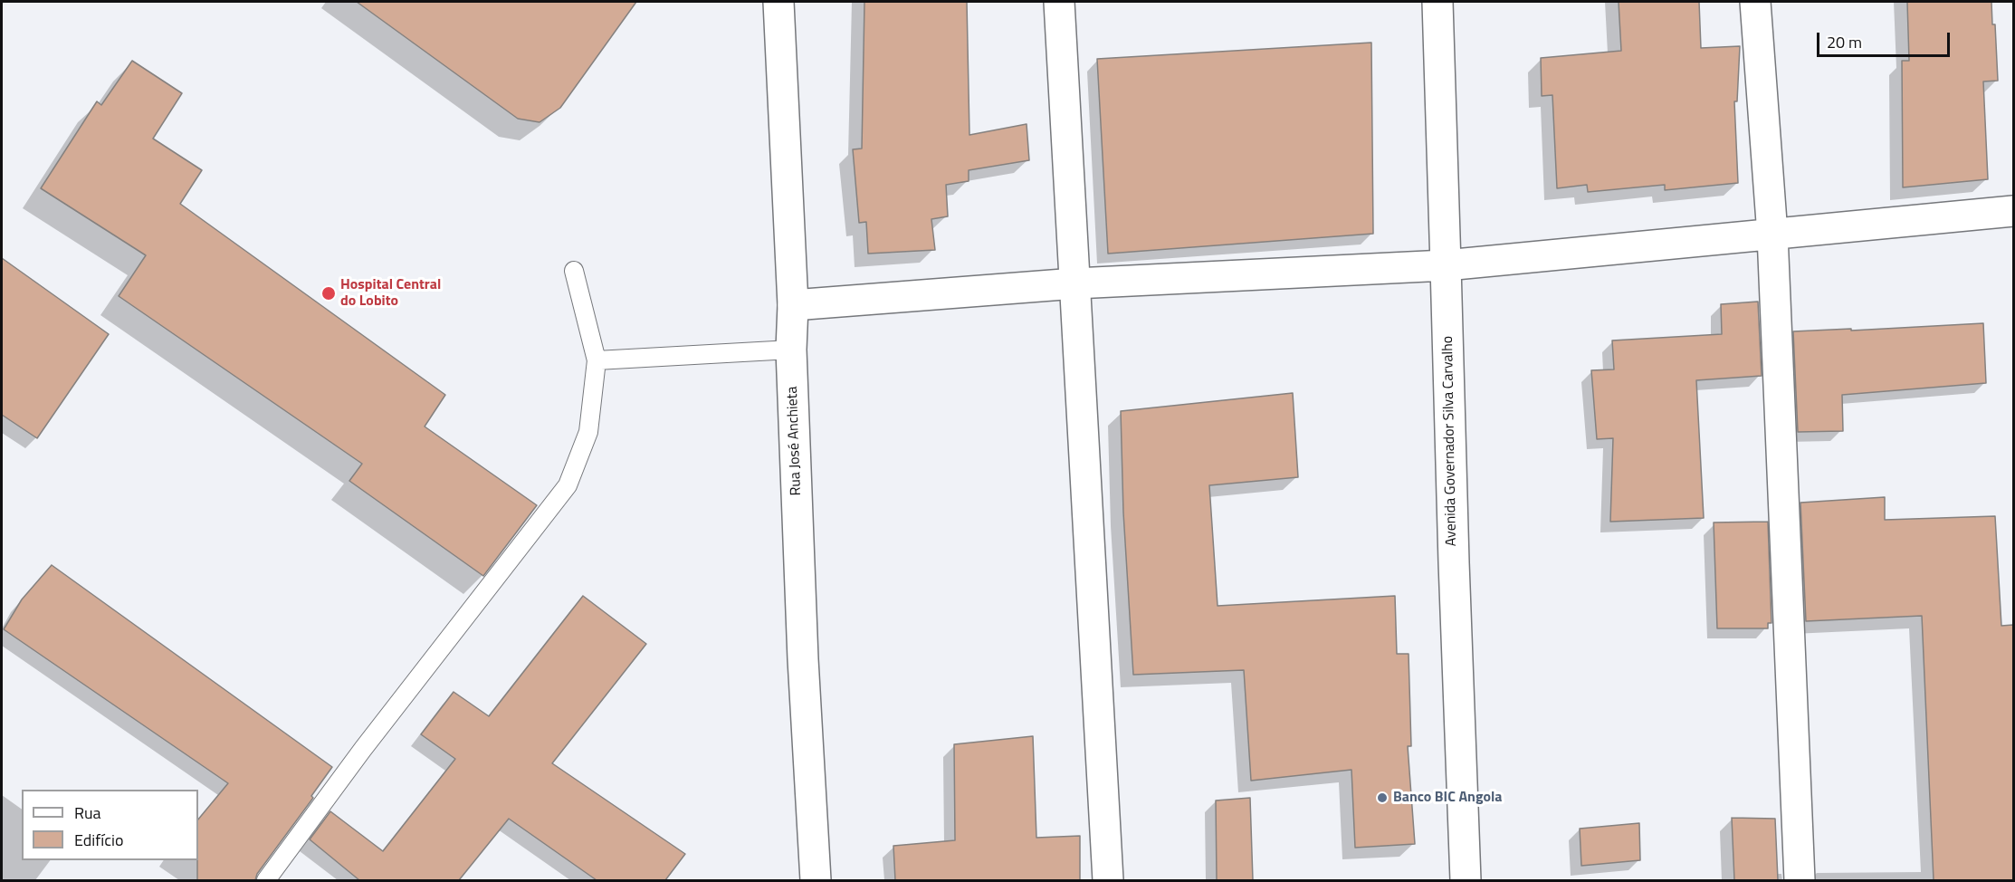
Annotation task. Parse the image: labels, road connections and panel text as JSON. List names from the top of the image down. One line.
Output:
{"streets":{"street":["Rua José Anchieta","Avenida Governador Silva Carvalho"]},"places":["Hospital Central do Lobito","Banco BIC Angola"],"legend":["Rua","Edifício"],"scale_bar":"20 m"}
